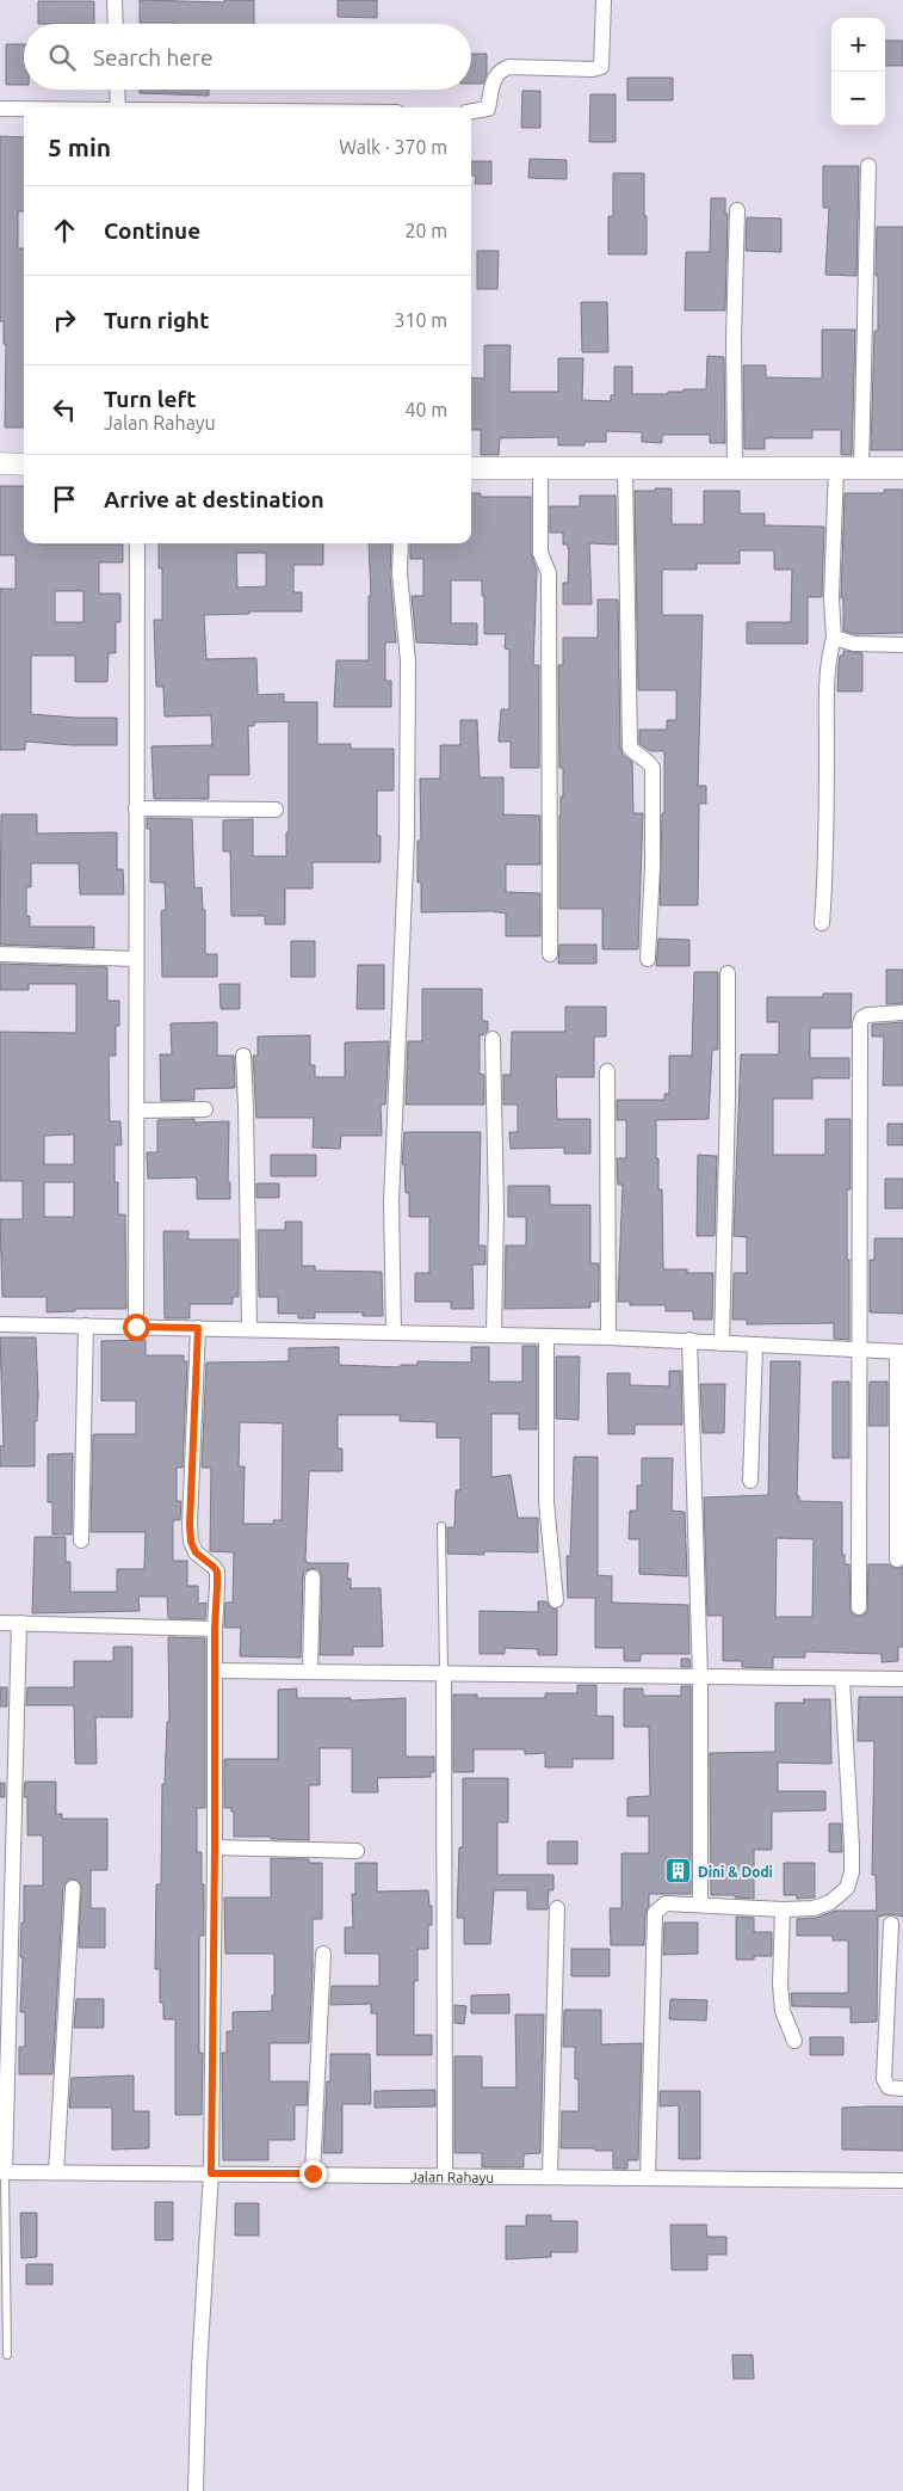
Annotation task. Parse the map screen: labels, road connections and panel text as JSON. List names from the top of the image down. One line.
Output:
{"streets":{"street":["Jalan Rahayu"]},"places":{"building":["Dini & Dodi"]},"page":{"map_buttons":["+","−"],"search":"Search here","heading":["5 min","Walk · 370 m"],"list":[["Continue","20 m"],["Turn right","310 m"],["Turn left","Jalan Rahayu","40 m"],"Arrive at destination"]}}
